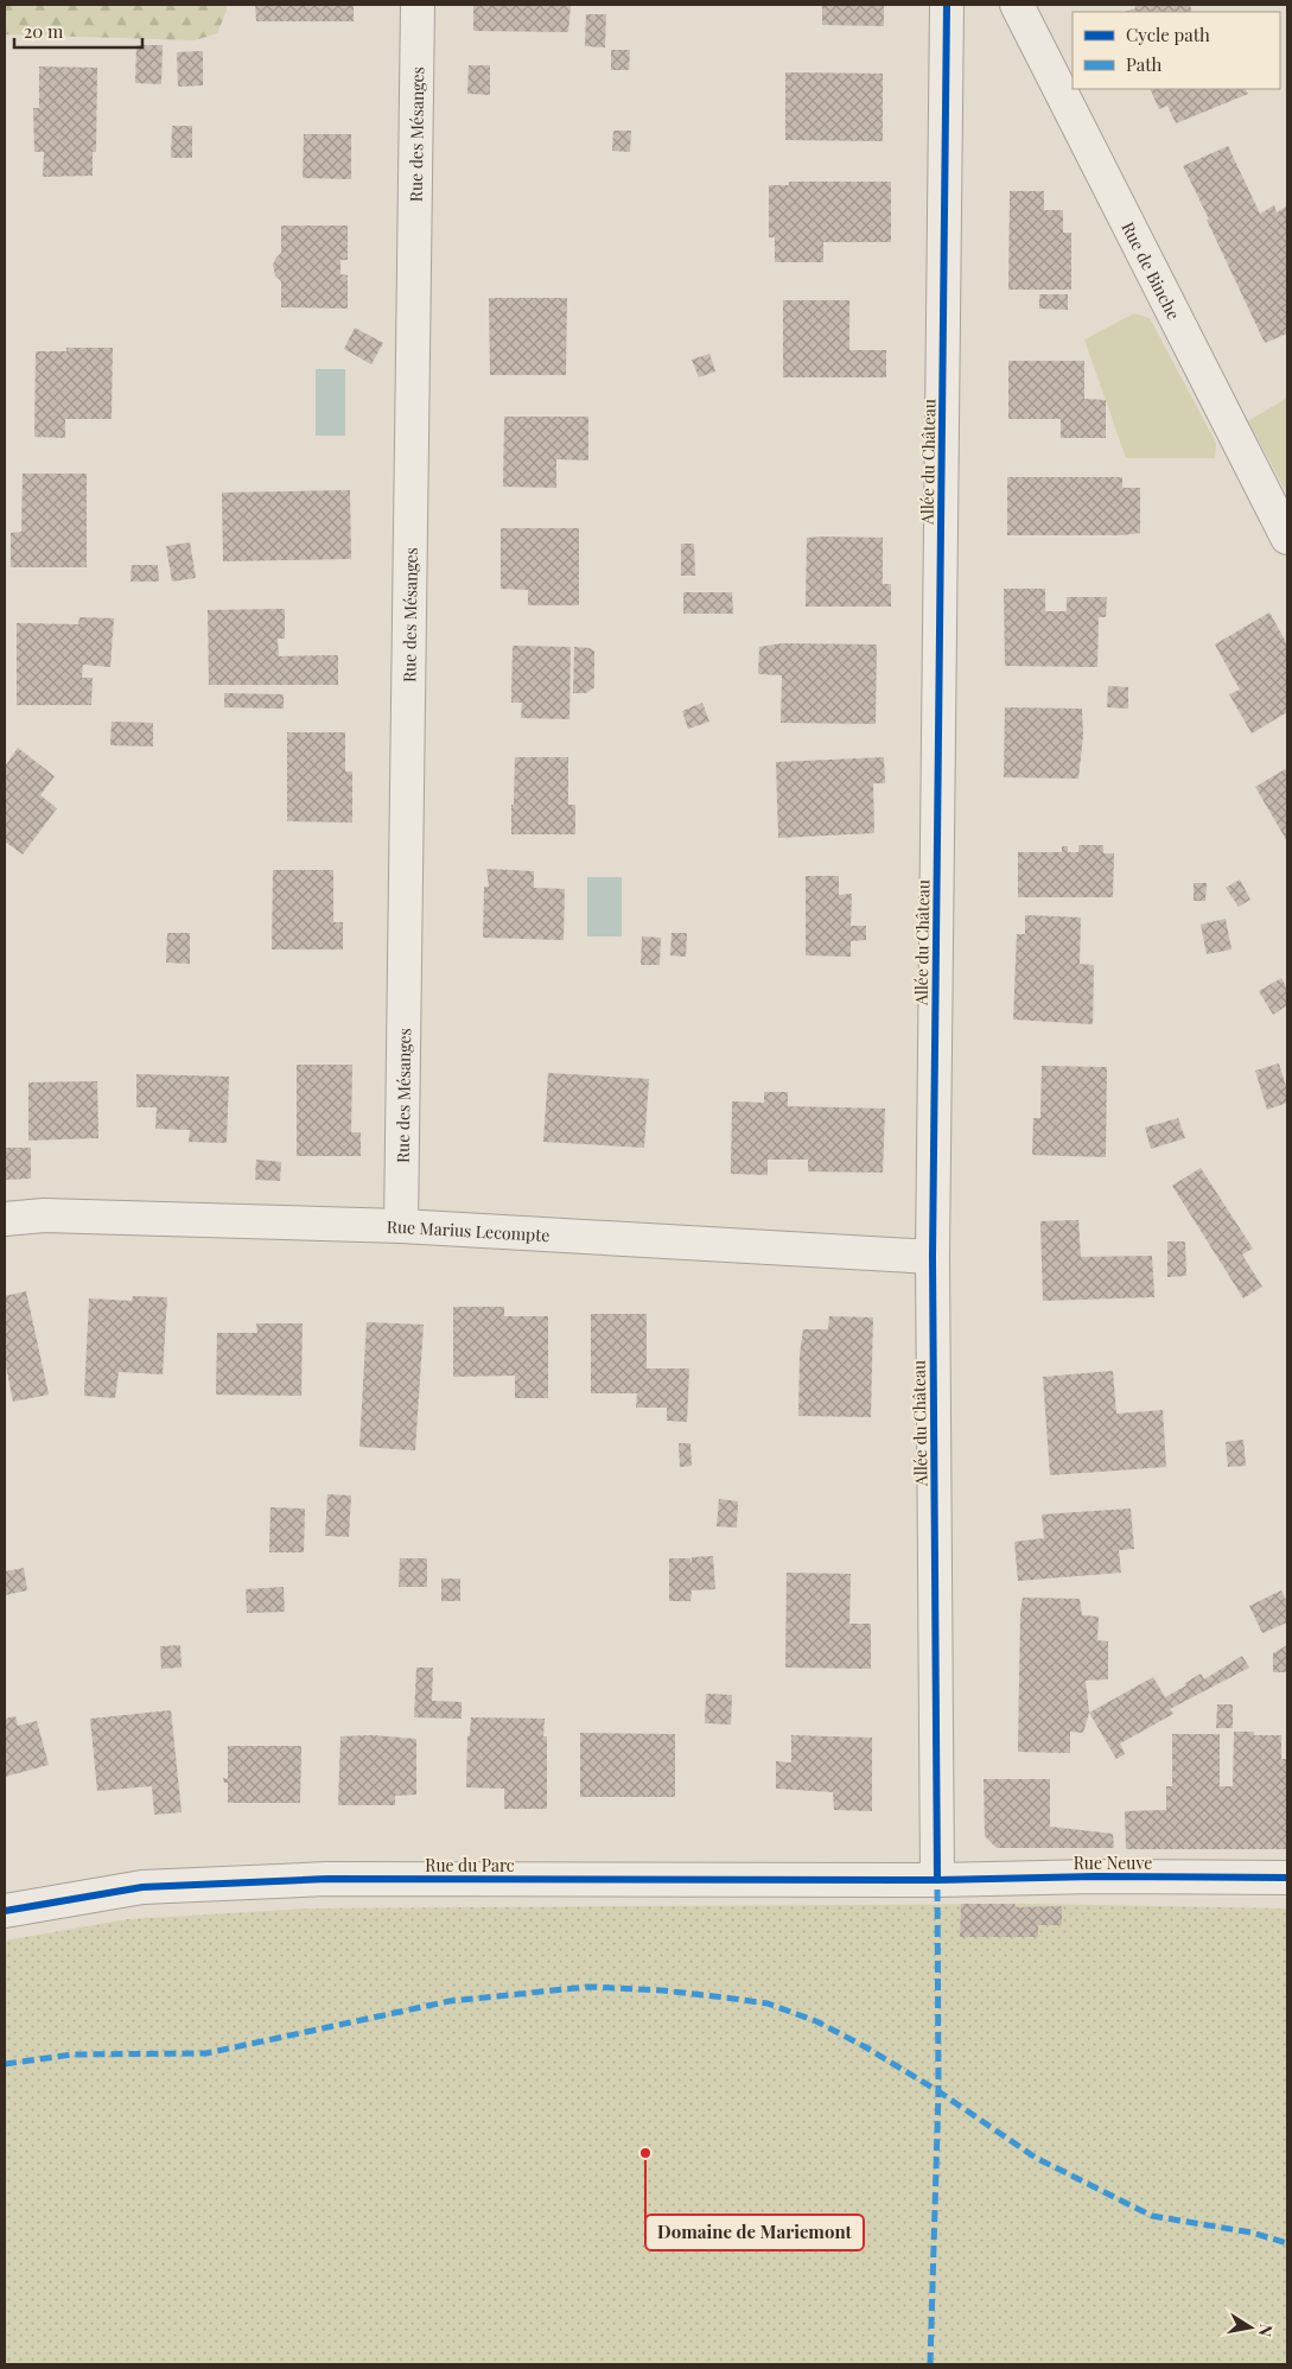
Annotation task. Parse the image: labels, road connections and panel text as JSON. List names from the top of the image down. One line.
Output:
{"streets":{"street":["Rue des Mésanges","Rue de Binche","Allée du Château","Rue Marius Lecompte","Rue Neuve","Rue du Parc"]},"crossings":[["Rue des Mésanges","Rue Marius Lecompte"],["Allée du Château","Rue Marius Lecompte"],["Allée du Château","Rue Neuve"],["Allée du Château","Rue du Parc"],["Rue Neuve","Rue du Parc"]],"places":["Domaine de Mariemont"],"legend":["Cycle path","Path"],"scale_bar":"20 m","north":"right"}
